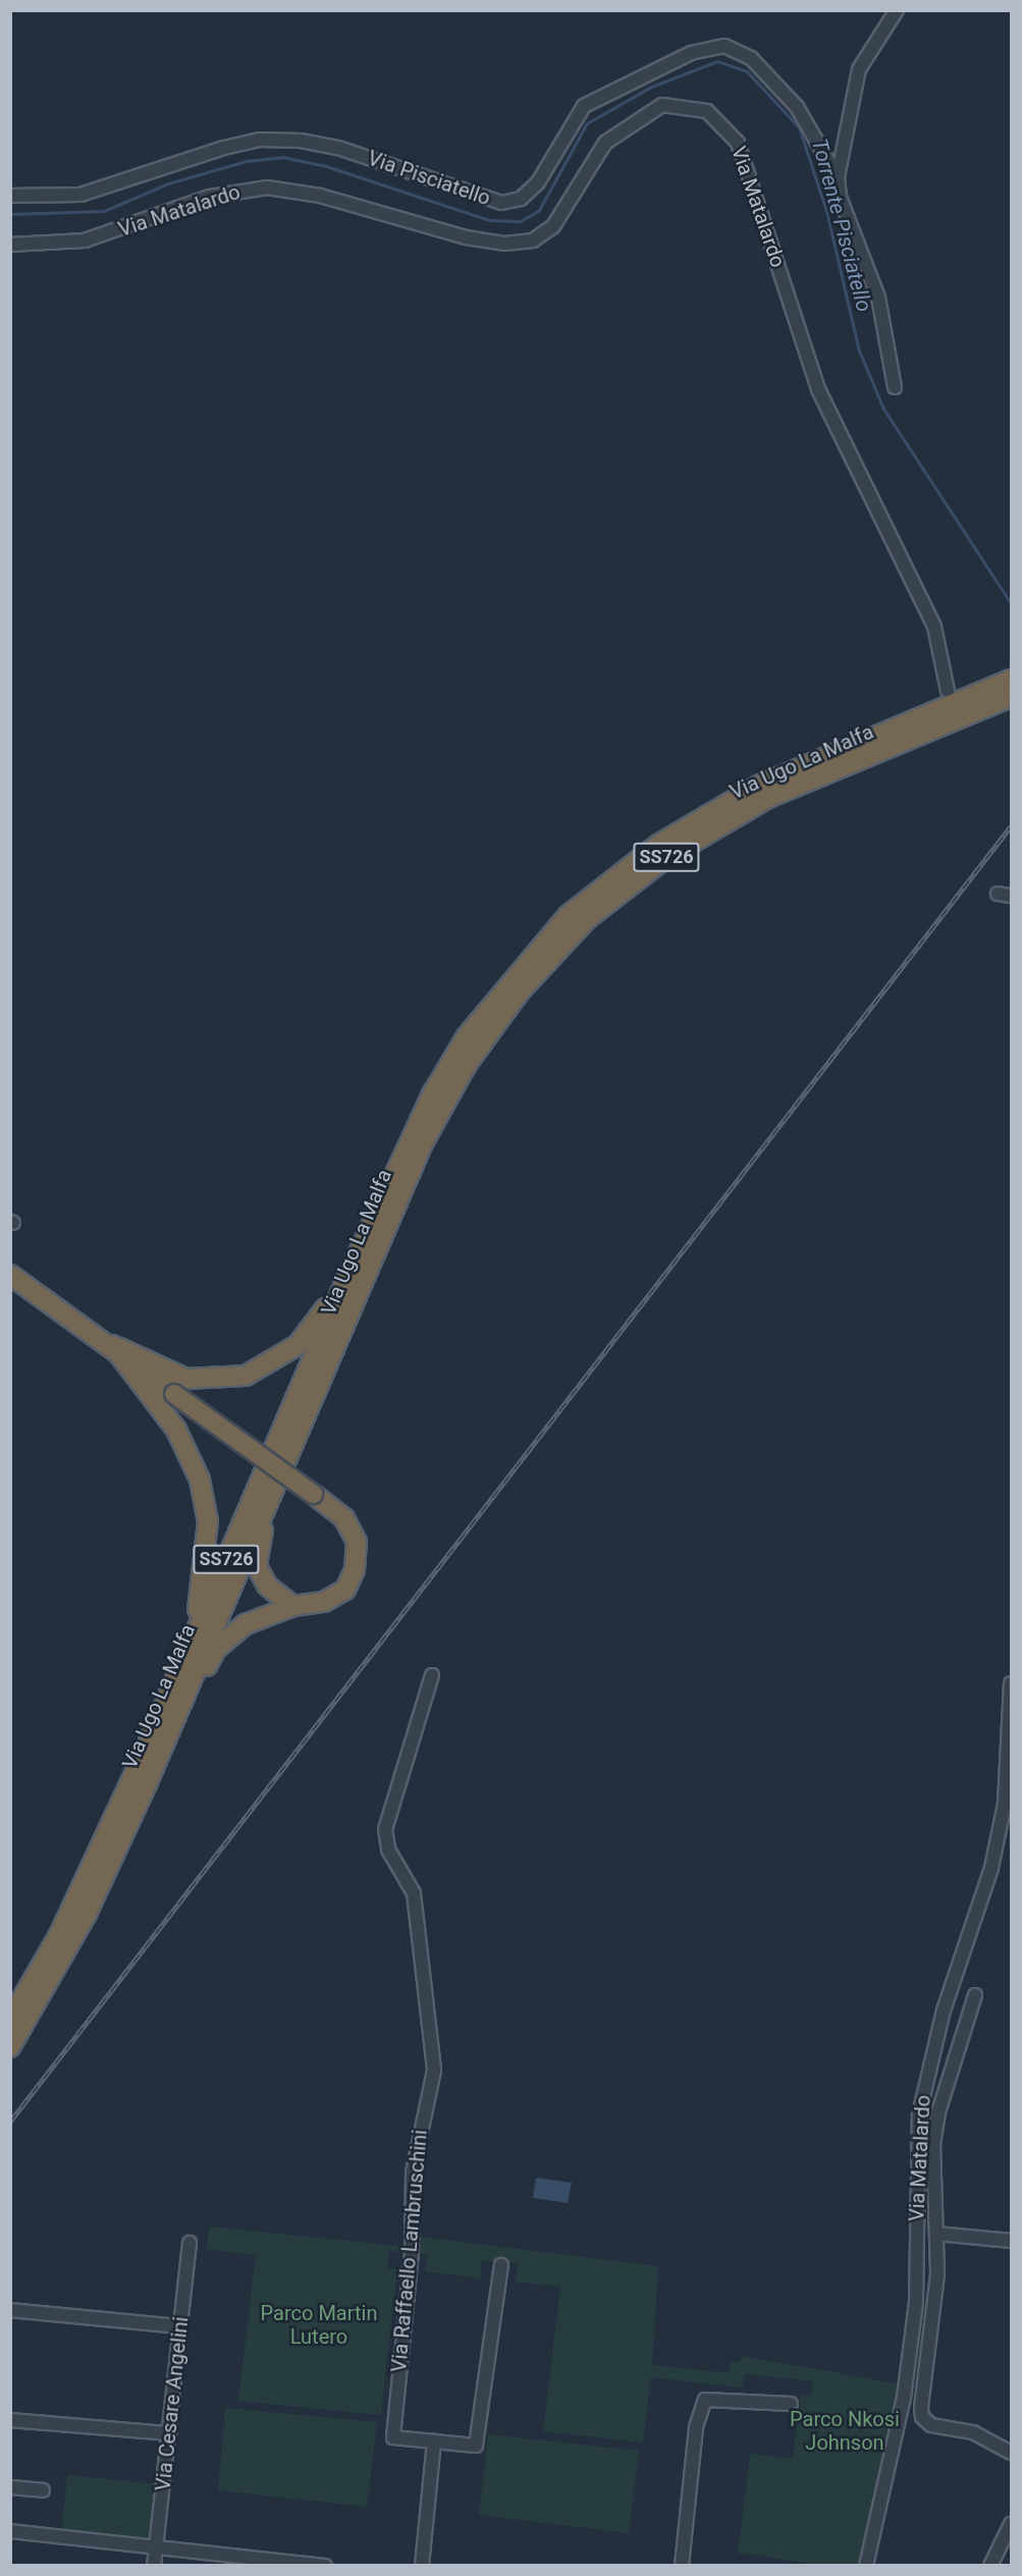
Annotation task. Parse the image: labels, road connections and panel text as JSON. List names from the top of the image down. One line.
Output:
{"streets":{"highway":["Via Ugo La Malfa","SS726"],"street":["Via Pisciatello","Via Matalardo","Via Raffaello Lambruschini","Via Cesare Angelini"]},"water":["Torrente Pisciatello"],"parks":["Parco Martin Lutero","Parco Nkosi Johnson"]}
